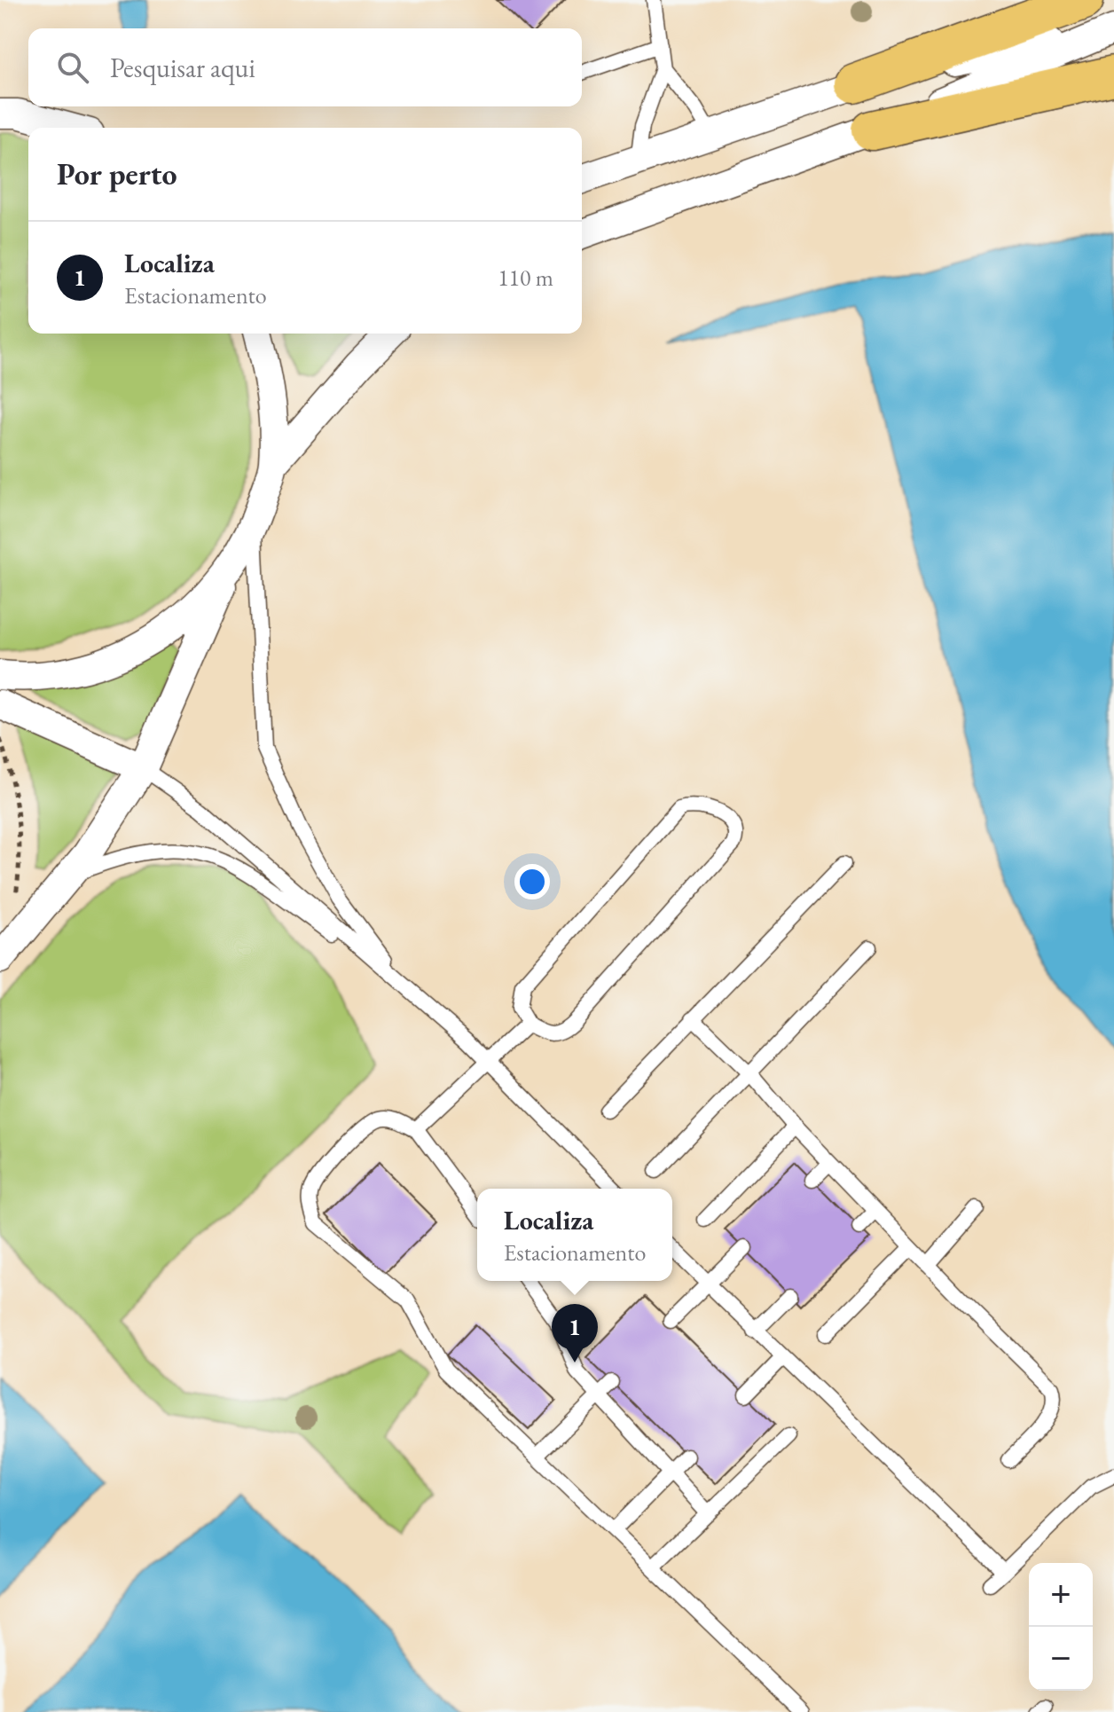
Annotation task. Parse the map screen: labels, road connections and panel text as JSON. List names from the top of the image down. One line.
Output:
{"page":{"search":"Pesquisar aqui","heading":"Por perto","list":[{"mark":"1","name":"Localiza","note":"Estacionamento","value":"110 m"}],"popup":["Localiza","Estacionamento"],"pins":"1","map_buttons":["+","−"]}}
